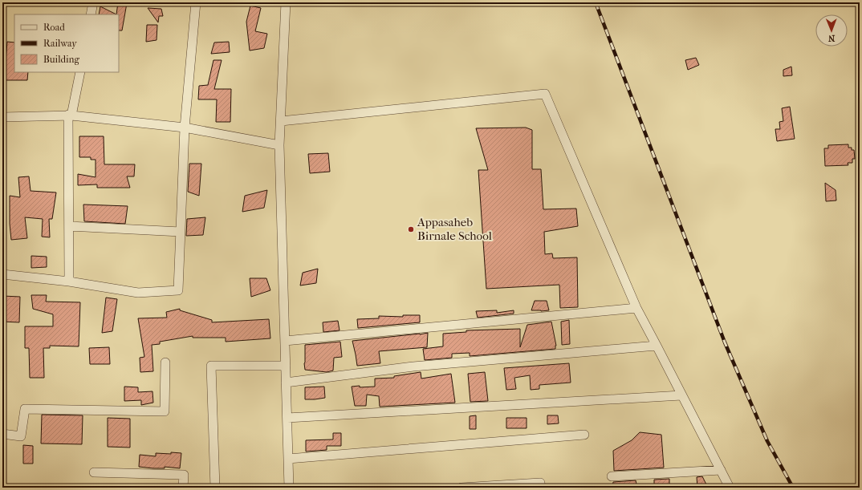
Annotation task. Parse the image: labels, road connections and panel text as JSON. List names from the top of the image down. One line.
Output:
{"places":["Appasaheb Birnale School"],"legend":["Road","Railway","Building"],"north":"bottom"}
